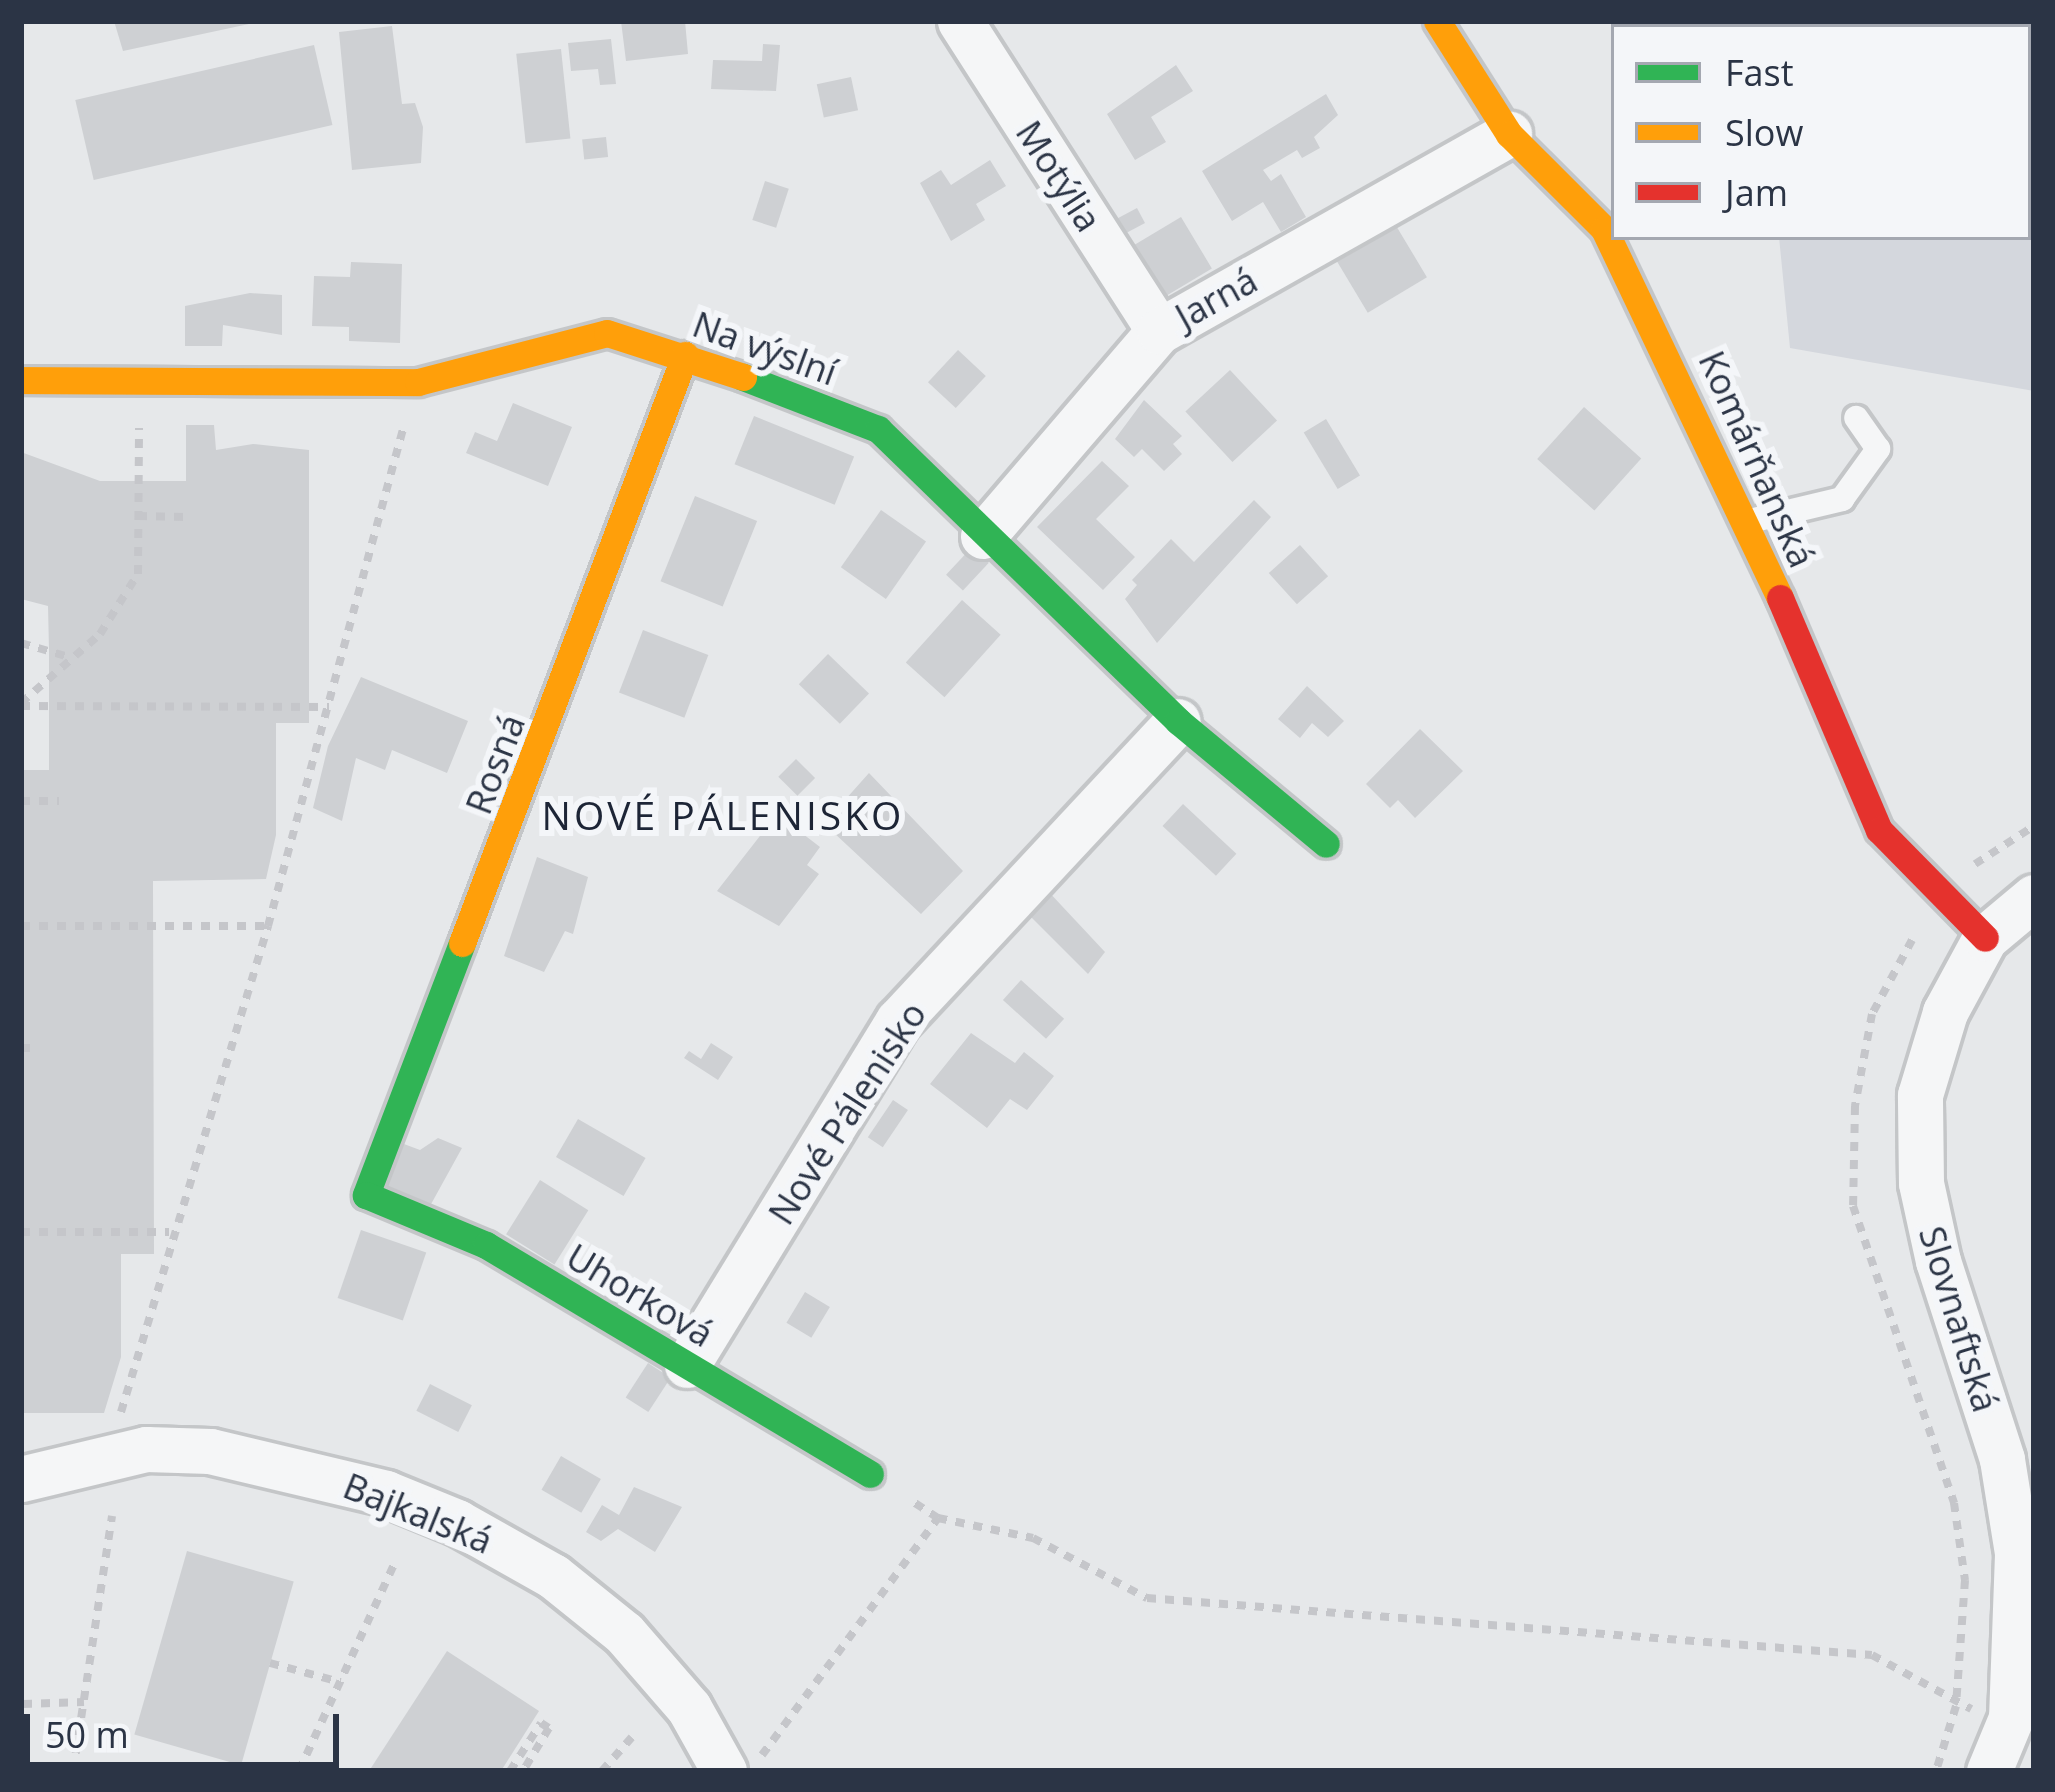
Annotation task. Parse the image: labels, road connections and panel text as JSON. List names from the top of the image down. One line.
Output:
{"streets":{"street":["Motýlia","Jarná","Na výslní","Komárňanská","Rosná","Nové Pálenisko","Uhorková","Slovnaftská","Bajkalská"]},"crossings":[["Motýlia","Jarná"],["Jarná","Na výslní"],["Jarná","Komárňanská"],["Na výslní","Rosná"],["Na výslní","Nové Pálenisko"],["Komárňanská","Slovnaftská"],["Rosná","Uhorková"],["Nové Pálenisko","Uhorková"]],"districts":["NOVÉ PÁLENISKO"],"legend":["Fast","Slow","Jam"],"scale_bar":"50 m"}
